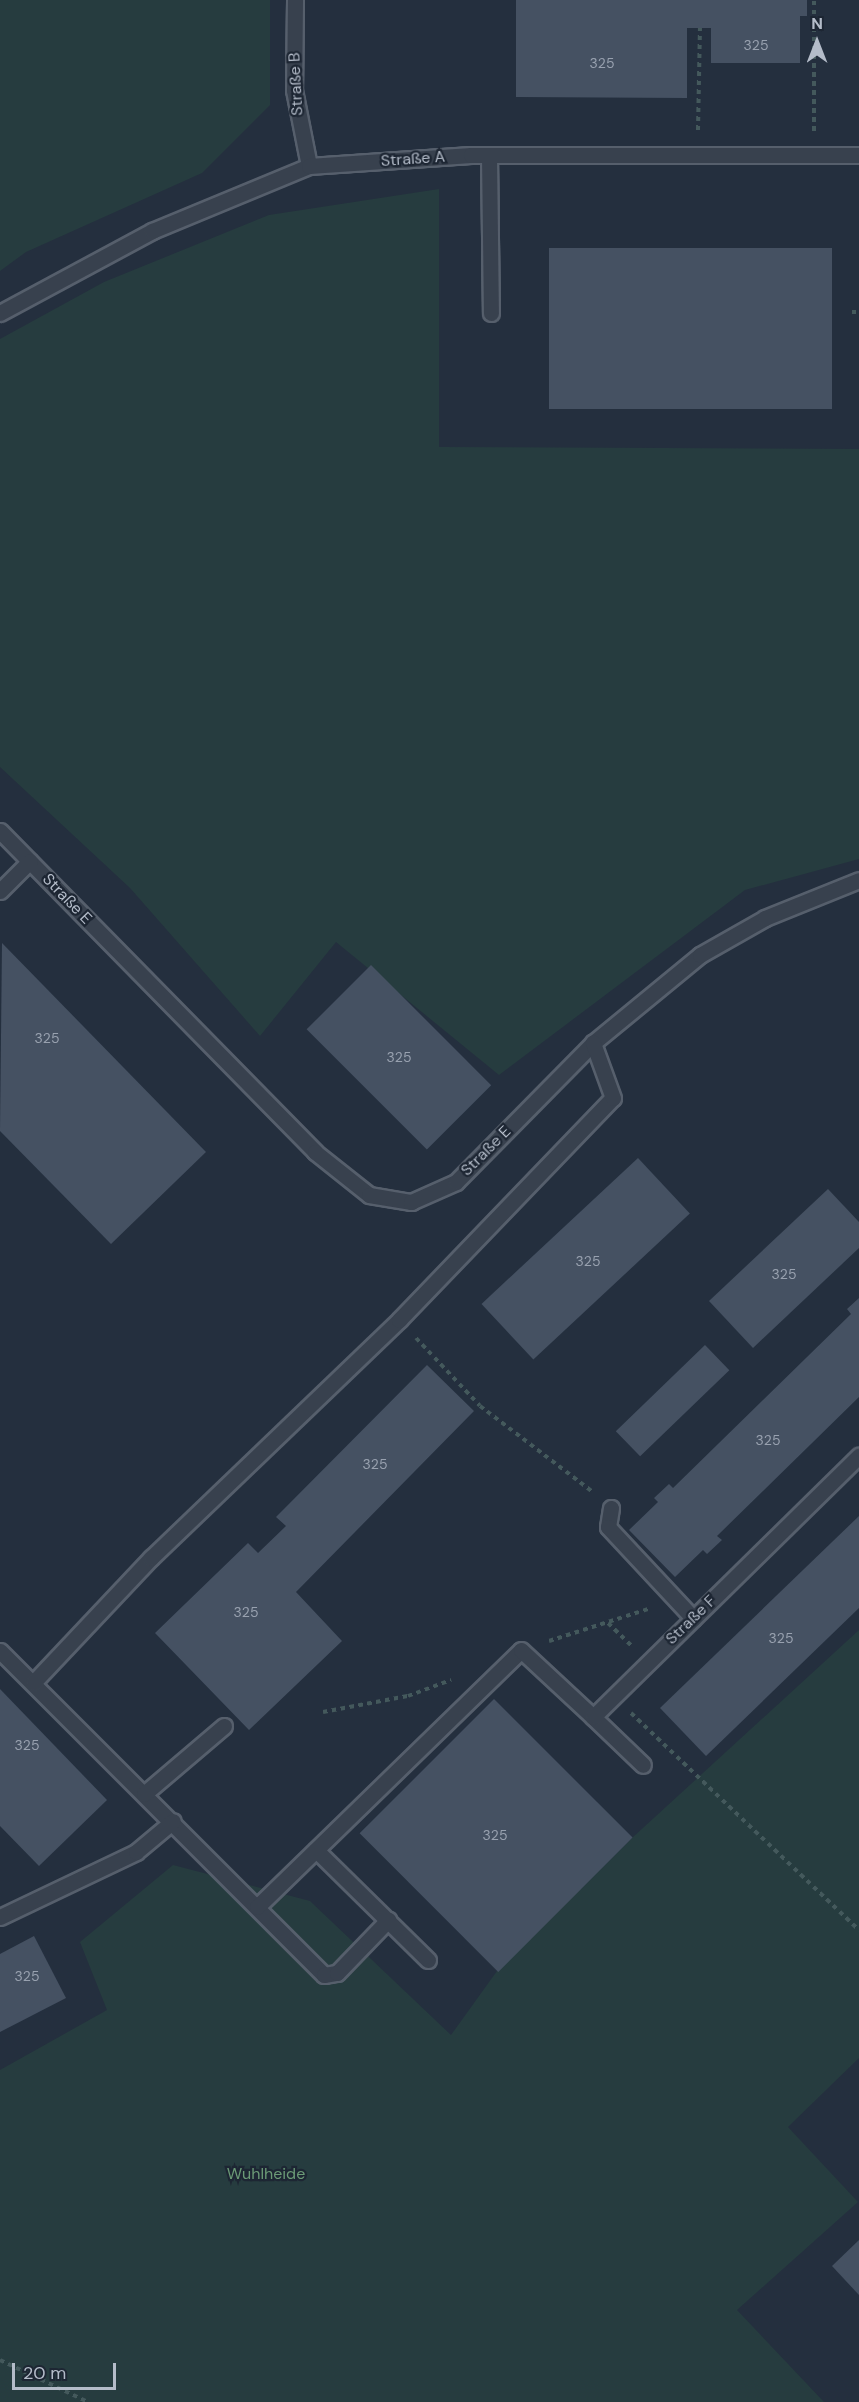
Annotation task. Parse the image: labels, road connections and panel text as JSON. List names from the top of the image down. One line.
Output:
{"streets":{"lane":["Straße B","Straße A","Straße E","Straße F"]},"crossings":[["Straße B","Straße A"]],"parks":["Wuhlheide"],"house_numbers":["325","325","325","325","325","325","325","325","325","325","325","325","325"],"scale_bar":"20 m","north":"top"}
